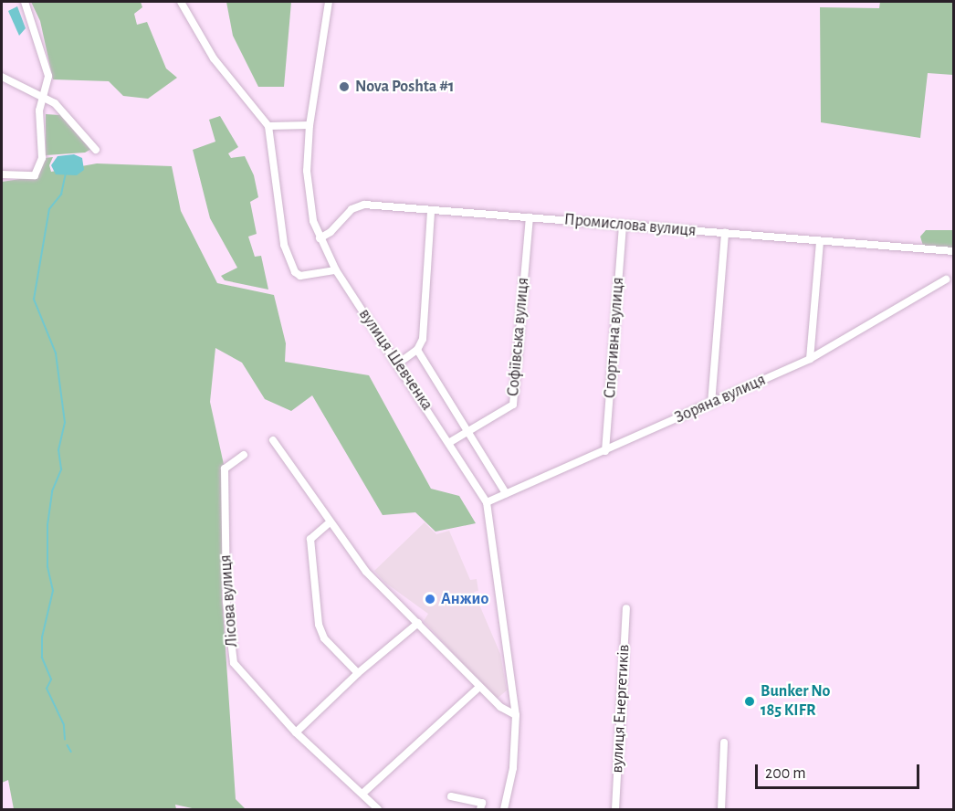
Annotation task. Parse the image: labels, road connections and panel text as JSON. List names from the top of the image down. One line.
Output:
{"streets":{"street":["Промислова вулиця","Софіївська вулиця","Спортивна вулиця","вулиця Шевченка","Зоряна вулиця","Лісова вулиця","вулиця Енергетиків"]},"crossings":[["Промислова вулиця","Софіївська вулиця"],["Промислова вулиця","Спортивна вулиця"],["Промислова вулиця","вулиця Шевченка"],["Спортивна вулиця","Зоряна вулиця"],["вулиця Шевченка","Зоряна вулиця"]],"places":["Nova Poshta #1","Анжио","Bunker No 185 KIFR"],"scale_bar":"200 m"}
